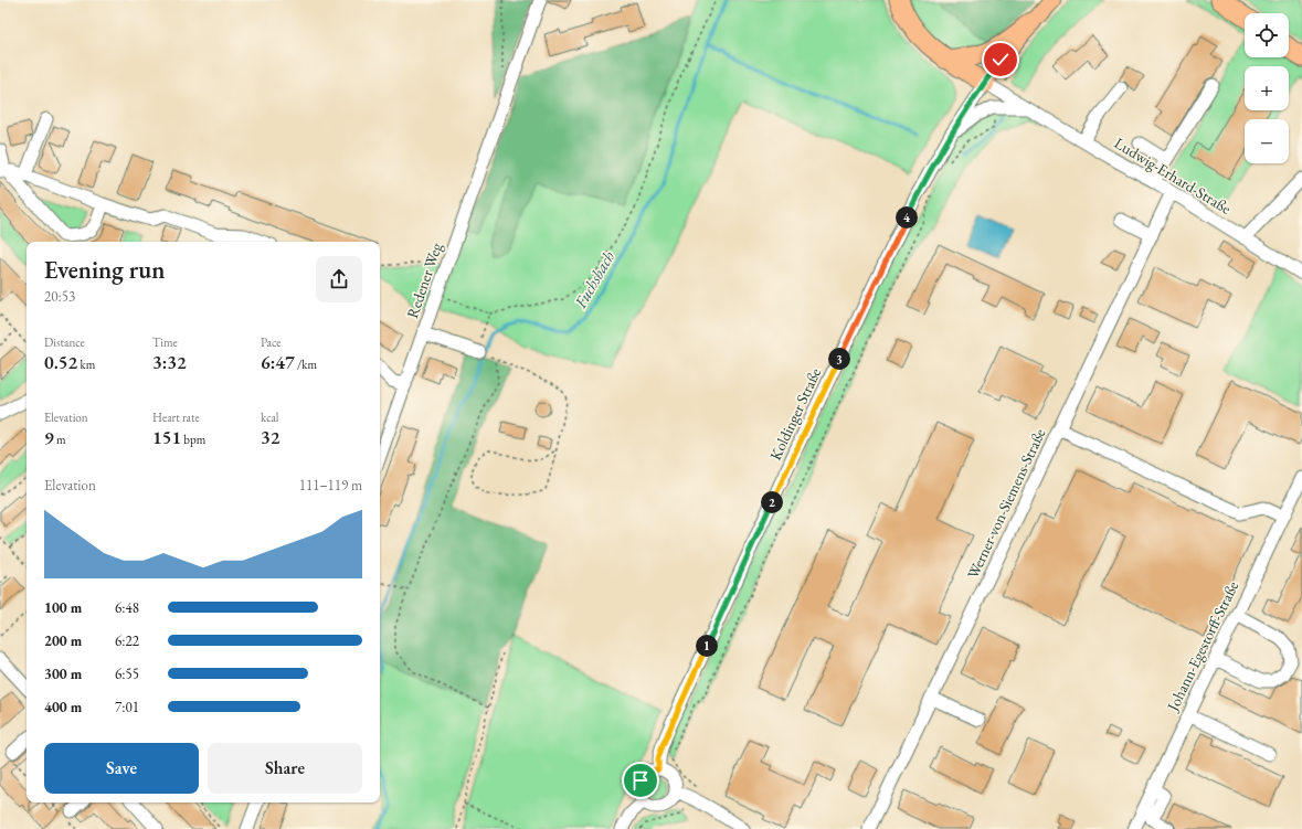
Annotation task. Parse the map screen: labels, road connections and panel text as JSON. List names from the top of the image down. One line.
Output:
{"streets":{"street":["Ludwig-Erhard-Straße","Redener Weg","Koldinger Straße","Werner-von-Siemens-Straße","Johann-Egestorff-Straße"]},"crossings":[["Ludwig-Erhard-Straße","Koldinger Straße"],["Ludwig-Erhard-Straße","Werner-von-Siemens-Straße"]],"water":["Fuchsbach"],"page":{"map_buttons":["+","−"],"pins":["4","3","2","1"],"heading":["Evening run","20:53"],"stats":[["Distance","0.52 km"],["Time","3:32"],["Pace","6:47 /km"],["Elevation","9 m"],["Heart rate","151 bpm"],["kcal","32"]],"chart":["Elevation","111–119 m"],"list":[{"name":"100 m","note":"6:48"},{"name":"200 m","note":"6:22"},{"name":"300 m","note":"6:55"},{"name":"400 m","note":"7:01"}],"buttons":["Save","Share"]}}
